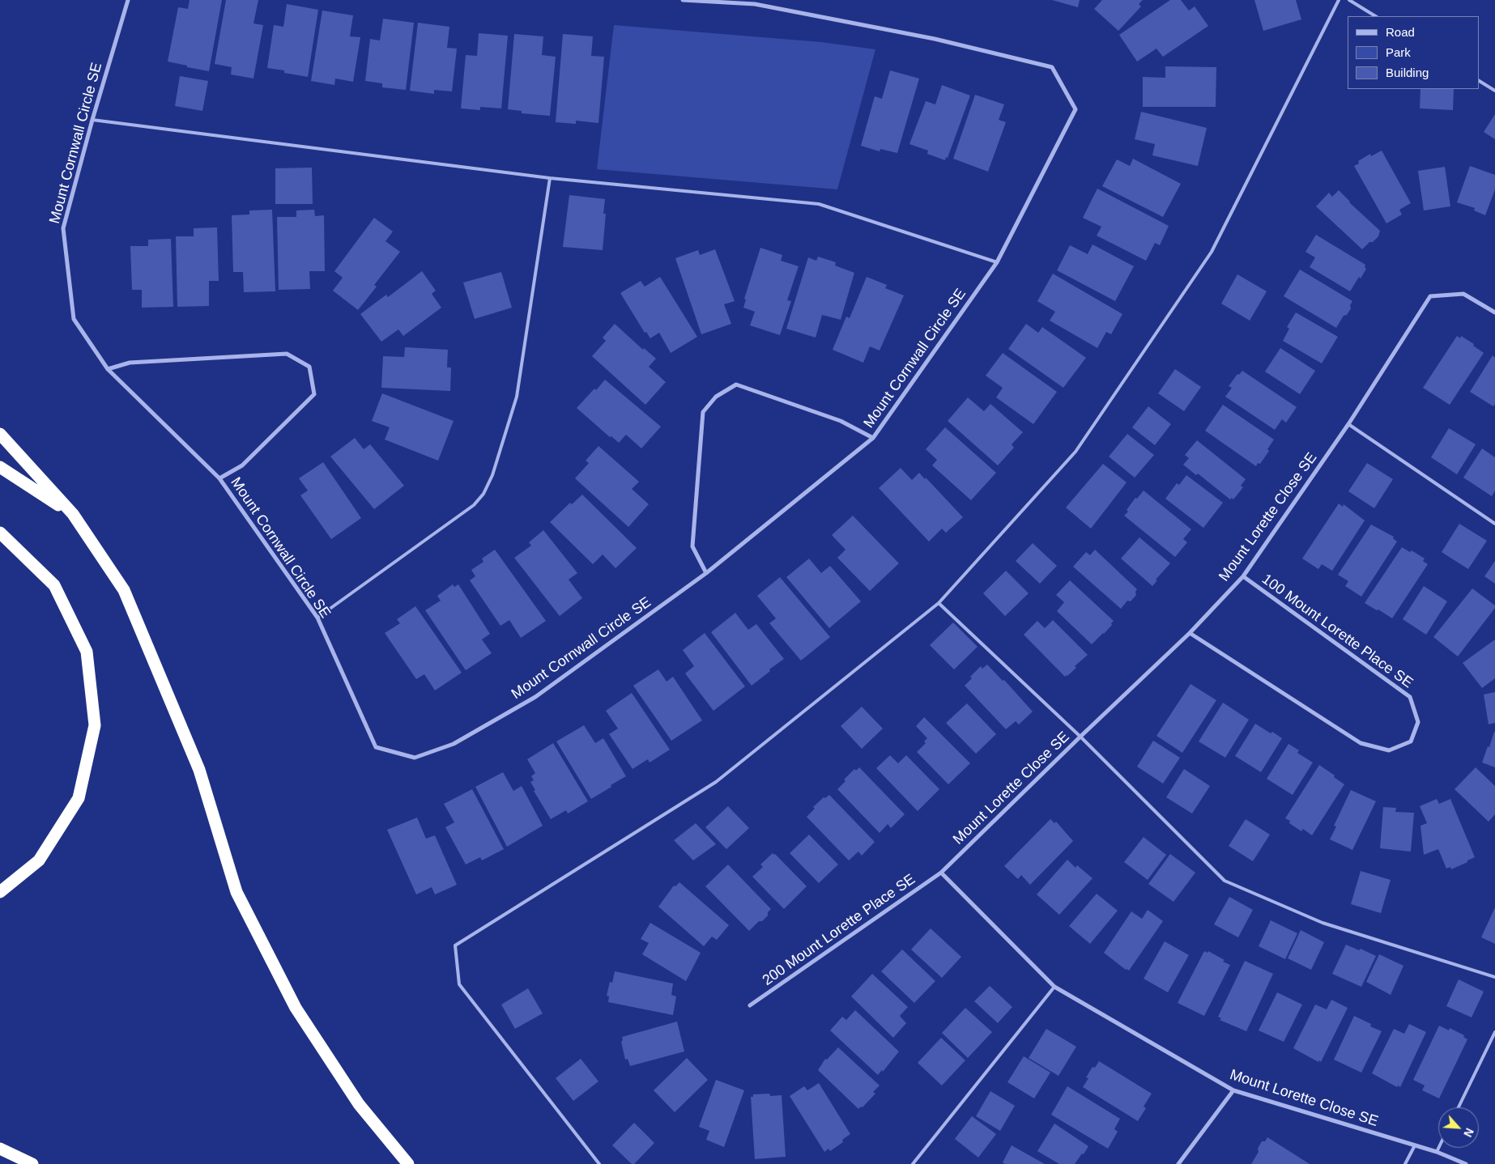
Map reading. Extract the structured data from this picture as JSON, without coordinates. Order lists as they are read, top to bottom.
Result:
{
  "streets": {
    "street": [
      "Mount Cornwall Circle SE",
      "Mount Lorette Close SE",
      "100 Mount Lorette Place SE",
      "200 Mount Lorette Place SE"
    ]
  },
  "crossings": [
    ["Mount Lorette Close SE", "100 Mount Lorette Place SE"],
    ["Mount Lorette Close SE", "200 Mount Lorette Place SE"]
  ],
  "legend": ["Road", "Park", "Building"],
  "north": "bottom right"
}
